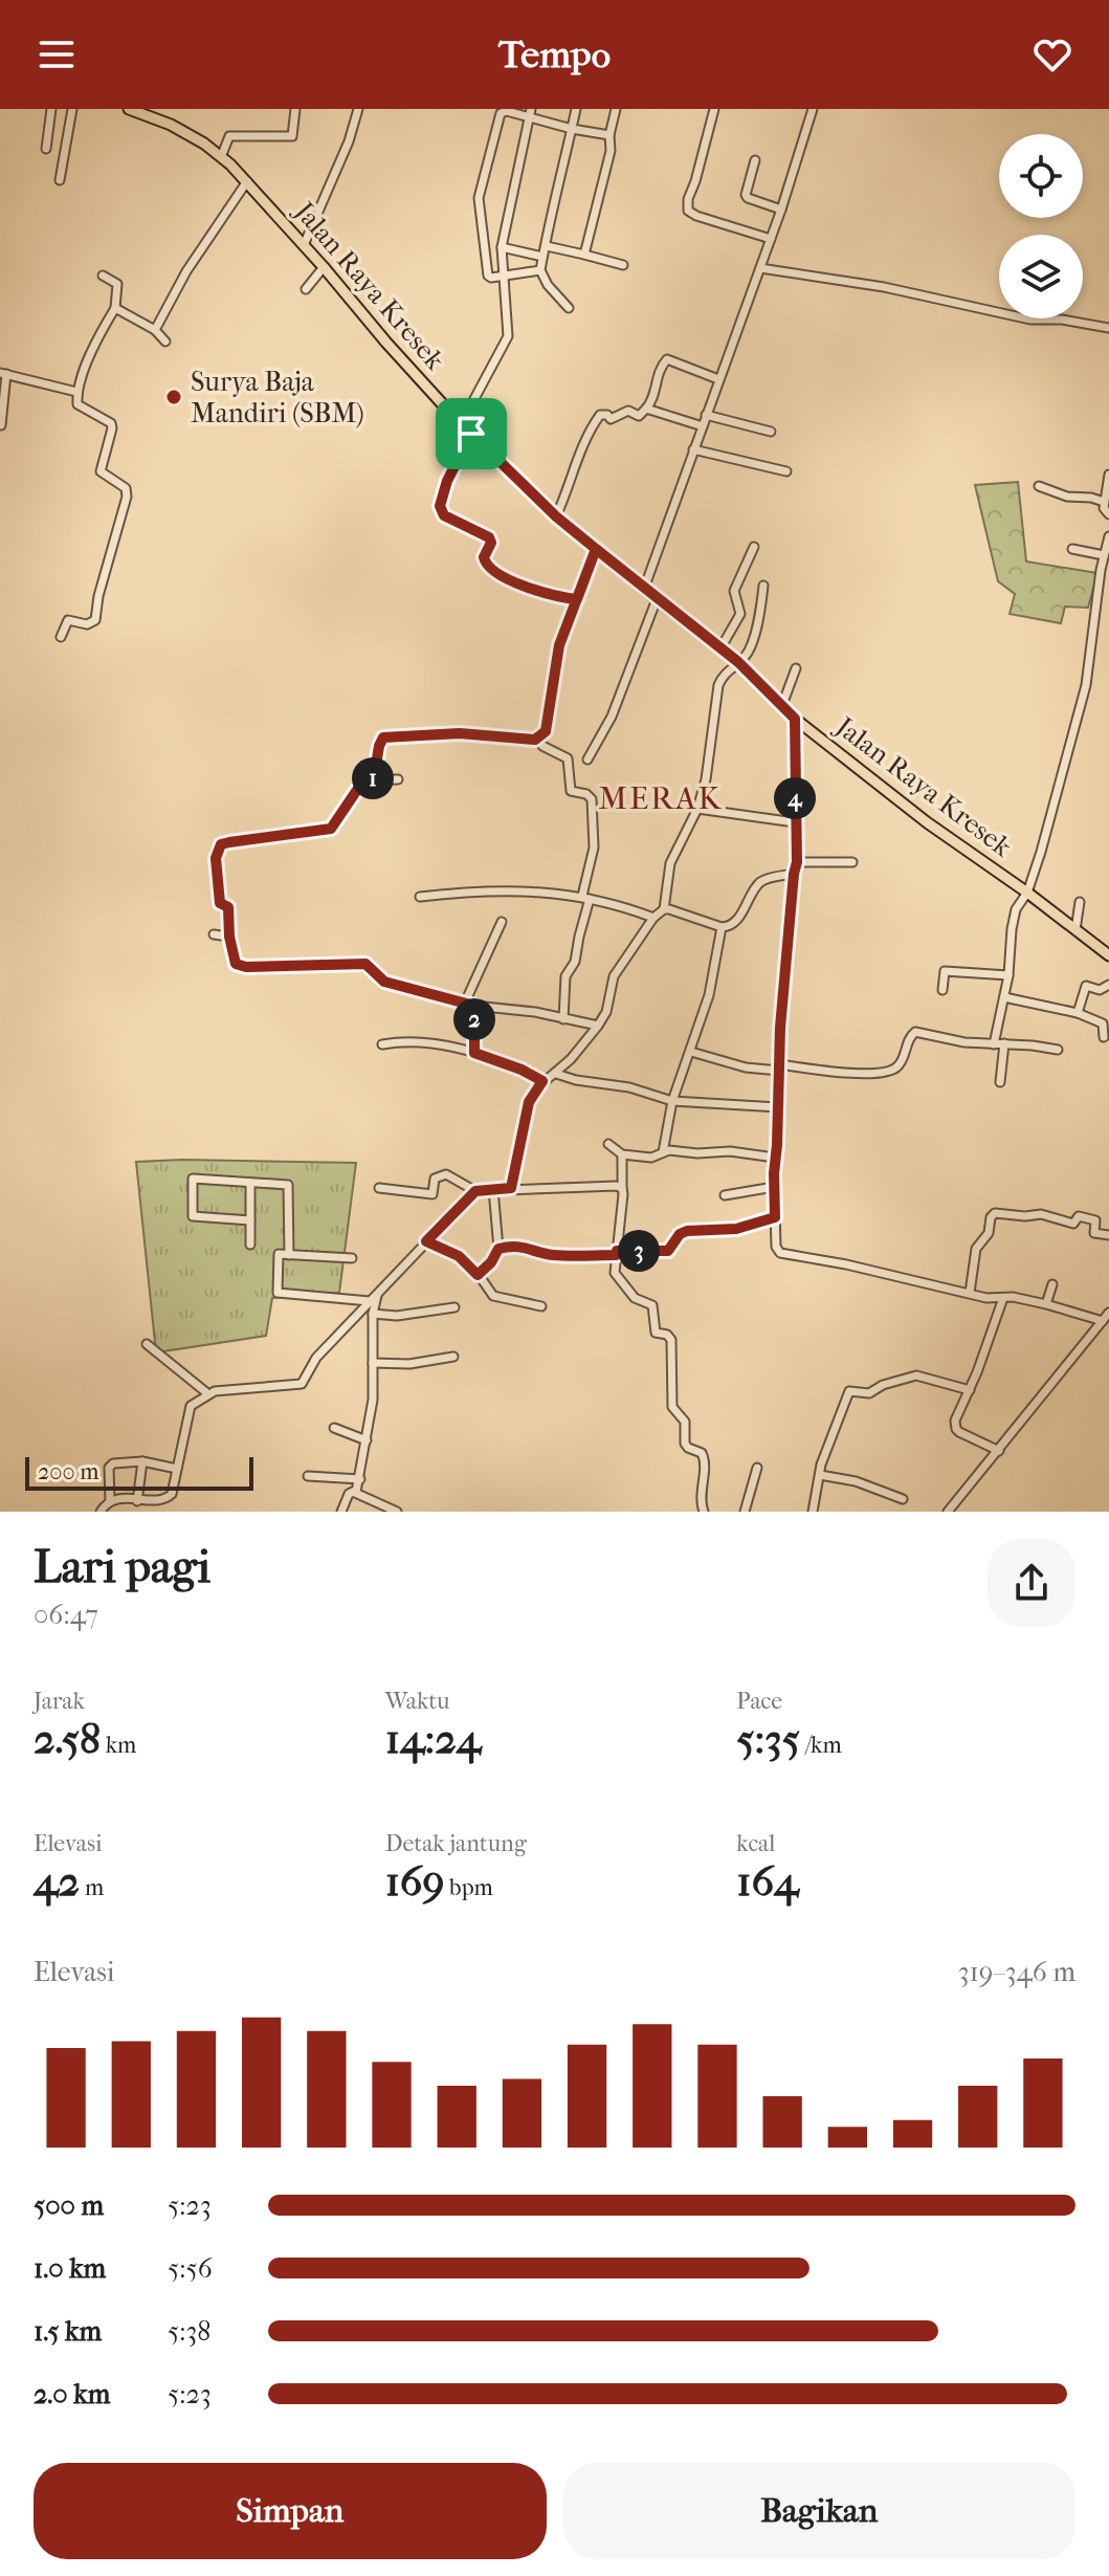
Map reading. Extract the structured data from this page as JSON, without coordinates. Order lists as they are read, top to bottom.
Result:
{
  "streets": {
    "main road": ["Jalan Raya Kresek"]
  },
  "districts": ["MERAK"],
  "places": ["Surya Baja Mandiri (SBM)"],
  "scale_bar": "200 m",
  "page": {
    "header": "Tempo",
    "pins": [
      "1",
      "4",
      "2",
      "3"
    ],
    "scale": "200 m",
    "heading": ["Lari pagi", "06:47"],
    "stats": [
      ["Jarak", "2.58 km"],
      ["Waktu", "14:24"],
      ["Pace", "5:35 /km"],
      ["Elevasi", "42 m"],
      ["Detak jantung", "169 bpm"],
      ["kcal", "164"]
    ],
    "chart": ["Elevasi", "319–346 m"],
    "list": [
      {
        "name": "500 m",
        "note": "5:23"
      },
      {
        "name": "1.0 km",
        "note": "5:56"
      },
      {
        "name": "1.5 km",
        "note": "5:38"
      },
      {
        "name": "2.0 km",
        "note": "5:23"
      }
    ],
    "buttons": ["Simpan", "Bagikan"]
  }
}
